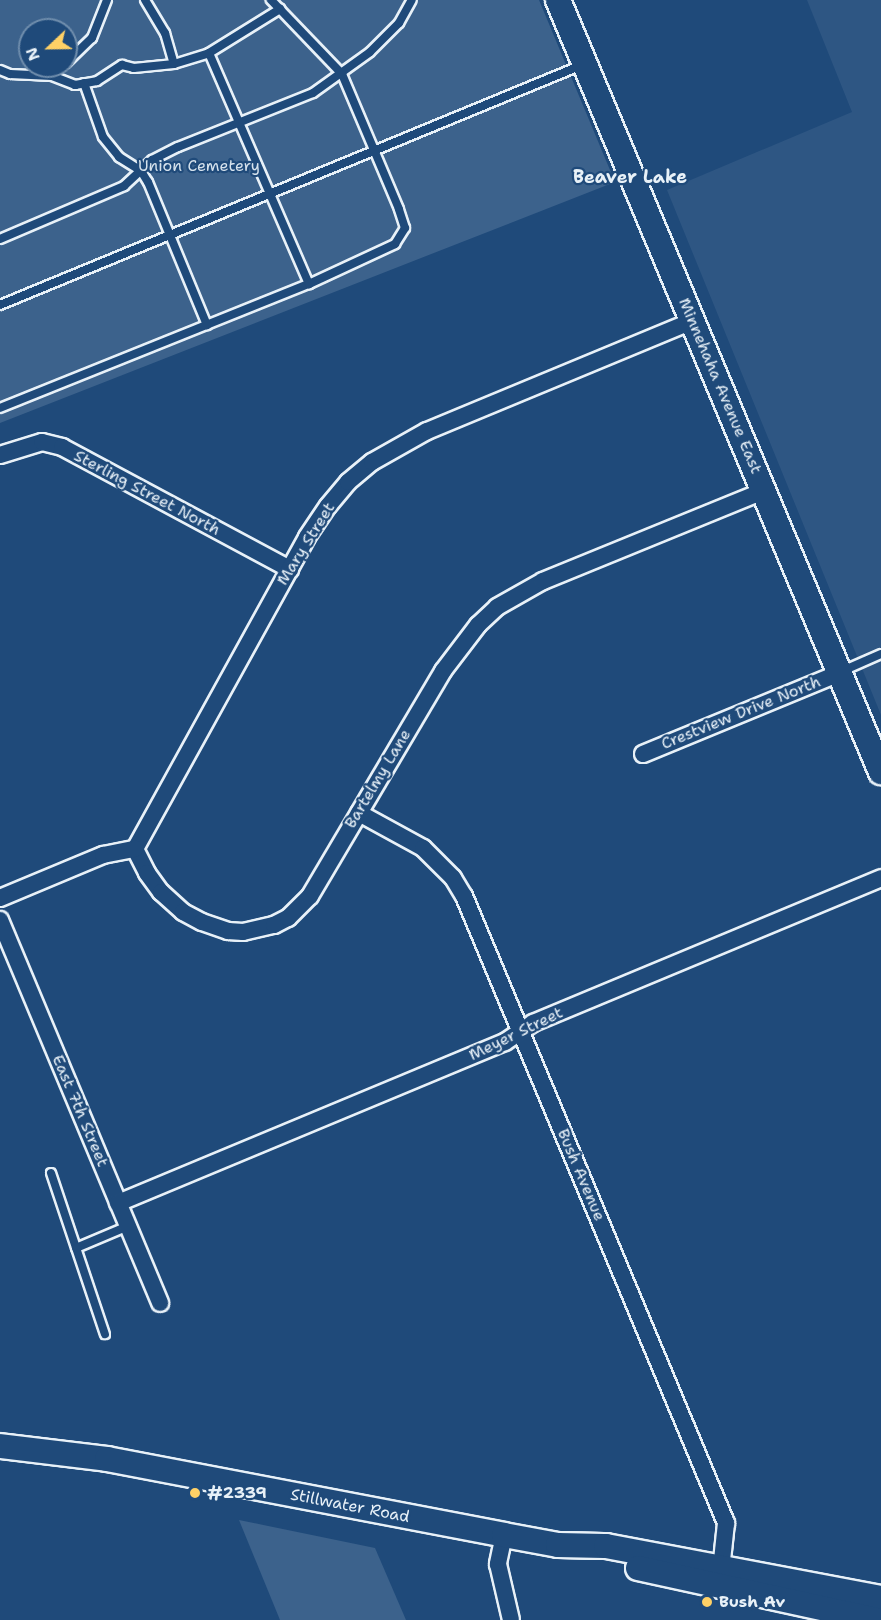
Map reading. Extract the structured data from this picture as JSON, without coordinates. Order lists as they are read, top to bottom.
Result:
{
  "streets": {
    "main road": ["Minnehaha Avenue East", "Stillwater Road"],
    "street": [
      "Sterling Street North",
      "Mary Street",
      "Crestview Drive North",
      "Bartelmy Lane",
      "Meyer Street",
      "East 7th Street",
      "Bush Avenue"
    ]
  },
  "crossings": [
    ["Minnehaha Avenue East", "Mary Street"],
    ["Minnehaha Avenue East", "Crestview Drive North"],
    ["Minnehaha Avenue East", "Bartelmy Lane"],
    ["Sterling Street North", "Mary Street"],
    ["Mary Street", "Bartelmy Lane"],
    ["Bartelmy Lane", "Bush Avenue"],
    ["Meyer Street", "East 7th Street"],
    ["Meyer Street", "Bush Avenue"],
    ["Bush Avenue", "Stillwater Road"]
  ],
  "districts": ["Beaver Lake"],
  "parks": ["Union Cemetery"],
  "places": ["#2339", "Bush Av"],
  "north": "left"
}
